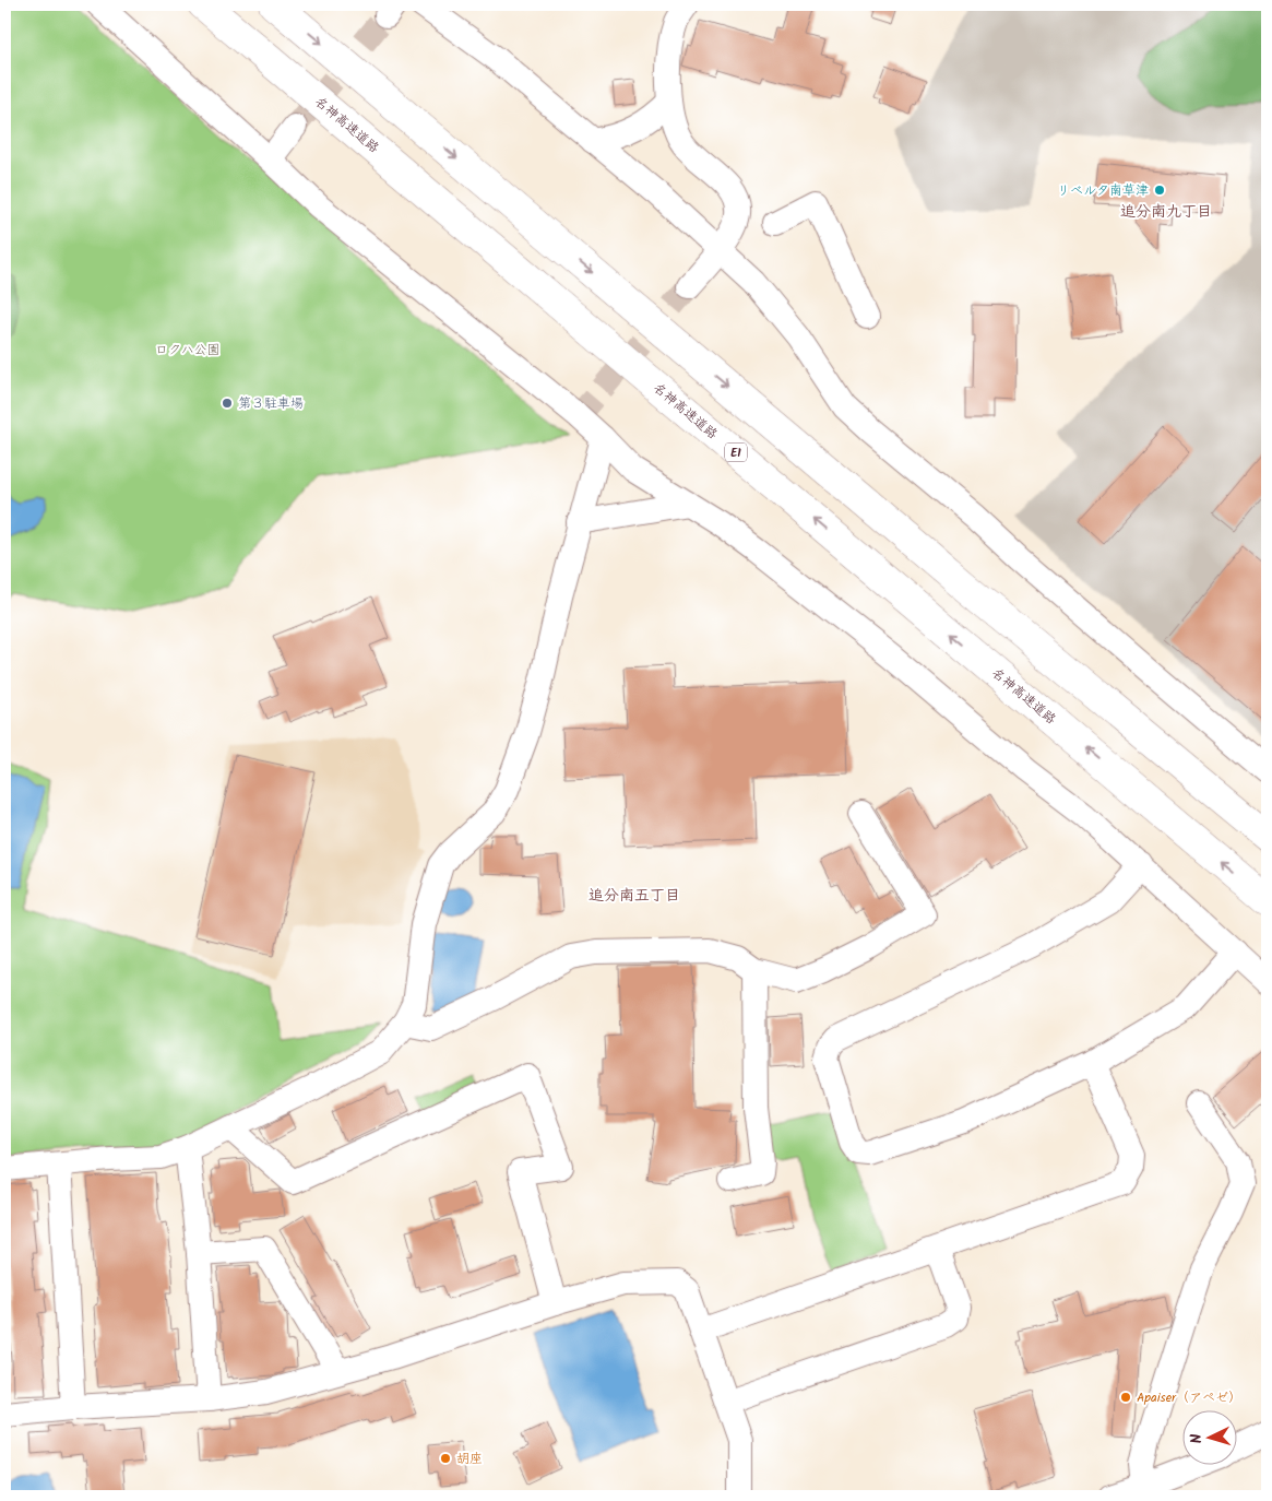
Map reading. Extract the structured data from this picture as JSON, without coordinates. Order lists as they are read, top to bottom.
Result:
{
  "streets": {
    "highway": ["名神高速道路", "E1"]
  },
  "districts": ["追分南九丁目", "追分南五丁目"],
  "parks": ["ロクハ公園"],
  "places": [
    "リベルタ南草津",
    "第３駐車場",
    "Apaiser（アペゼ）",
    "胡座"
  ],
  "north": "left"
}
